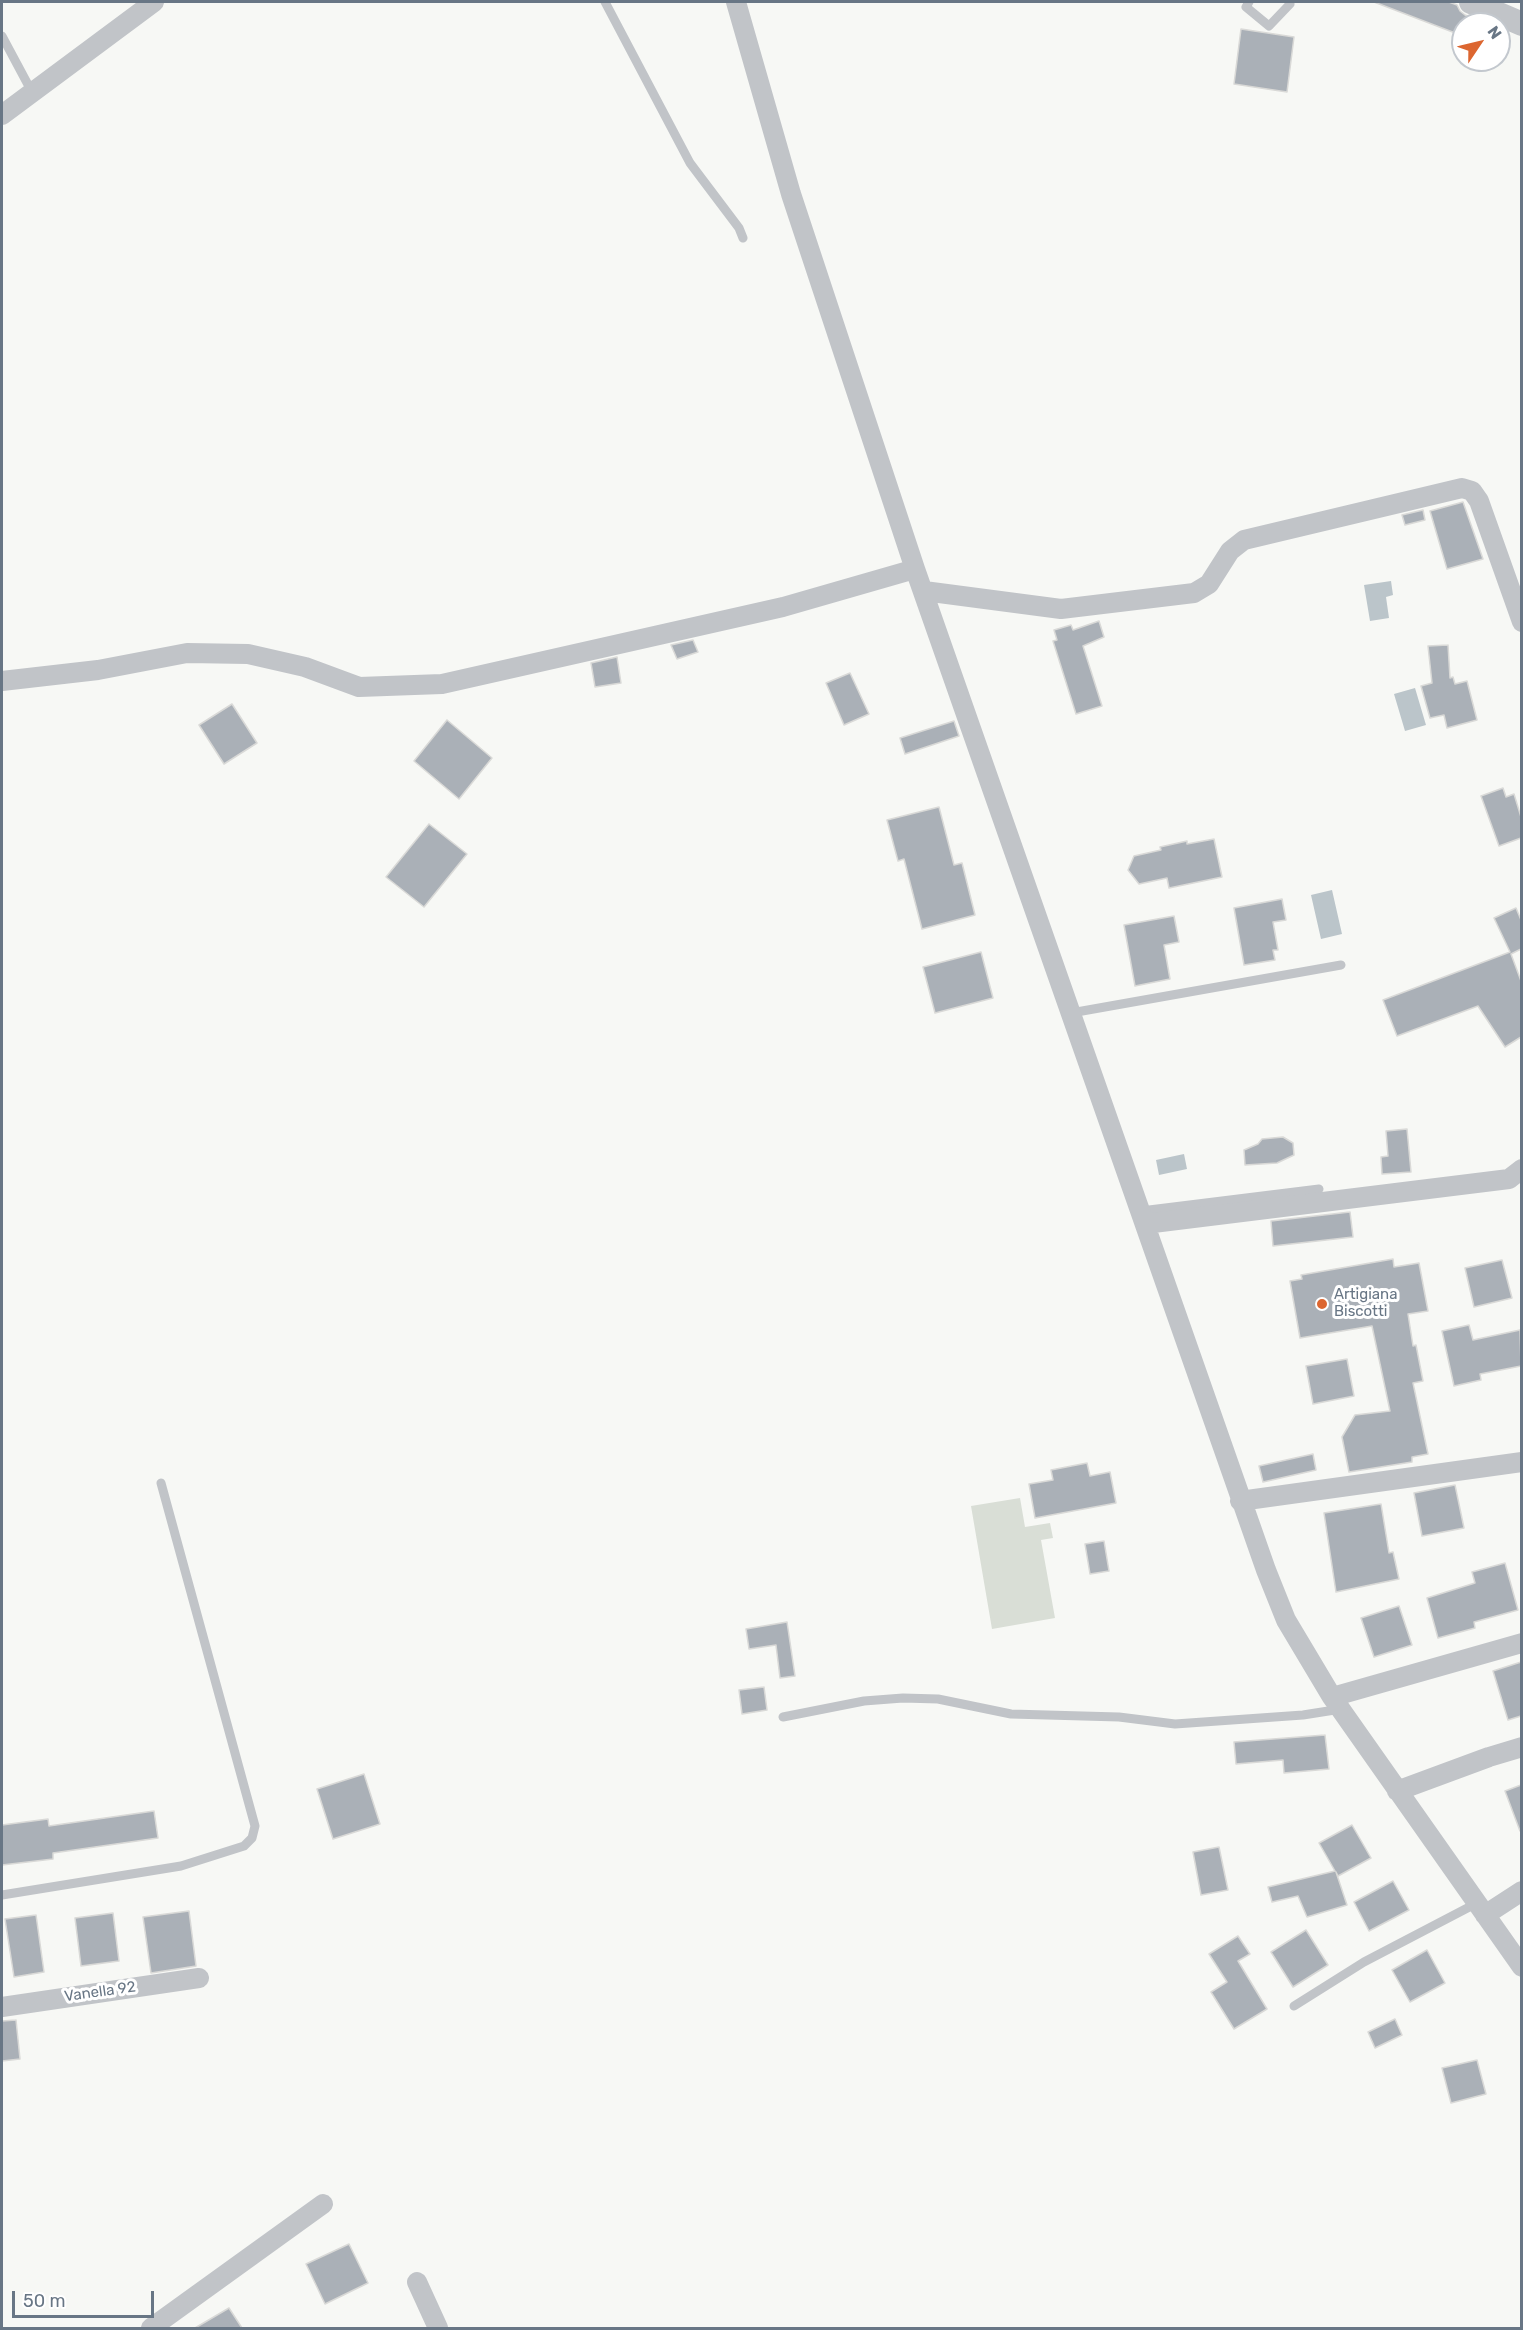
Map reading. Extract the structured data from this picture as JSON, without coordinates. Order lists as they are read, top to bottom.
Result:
{
  "streets": {
    "street": ["Vanella 92"]
  },
  "places": ["Artigiana Biscotti"],
  "scale_bar": "50 m",
  "north": "top right"
}
